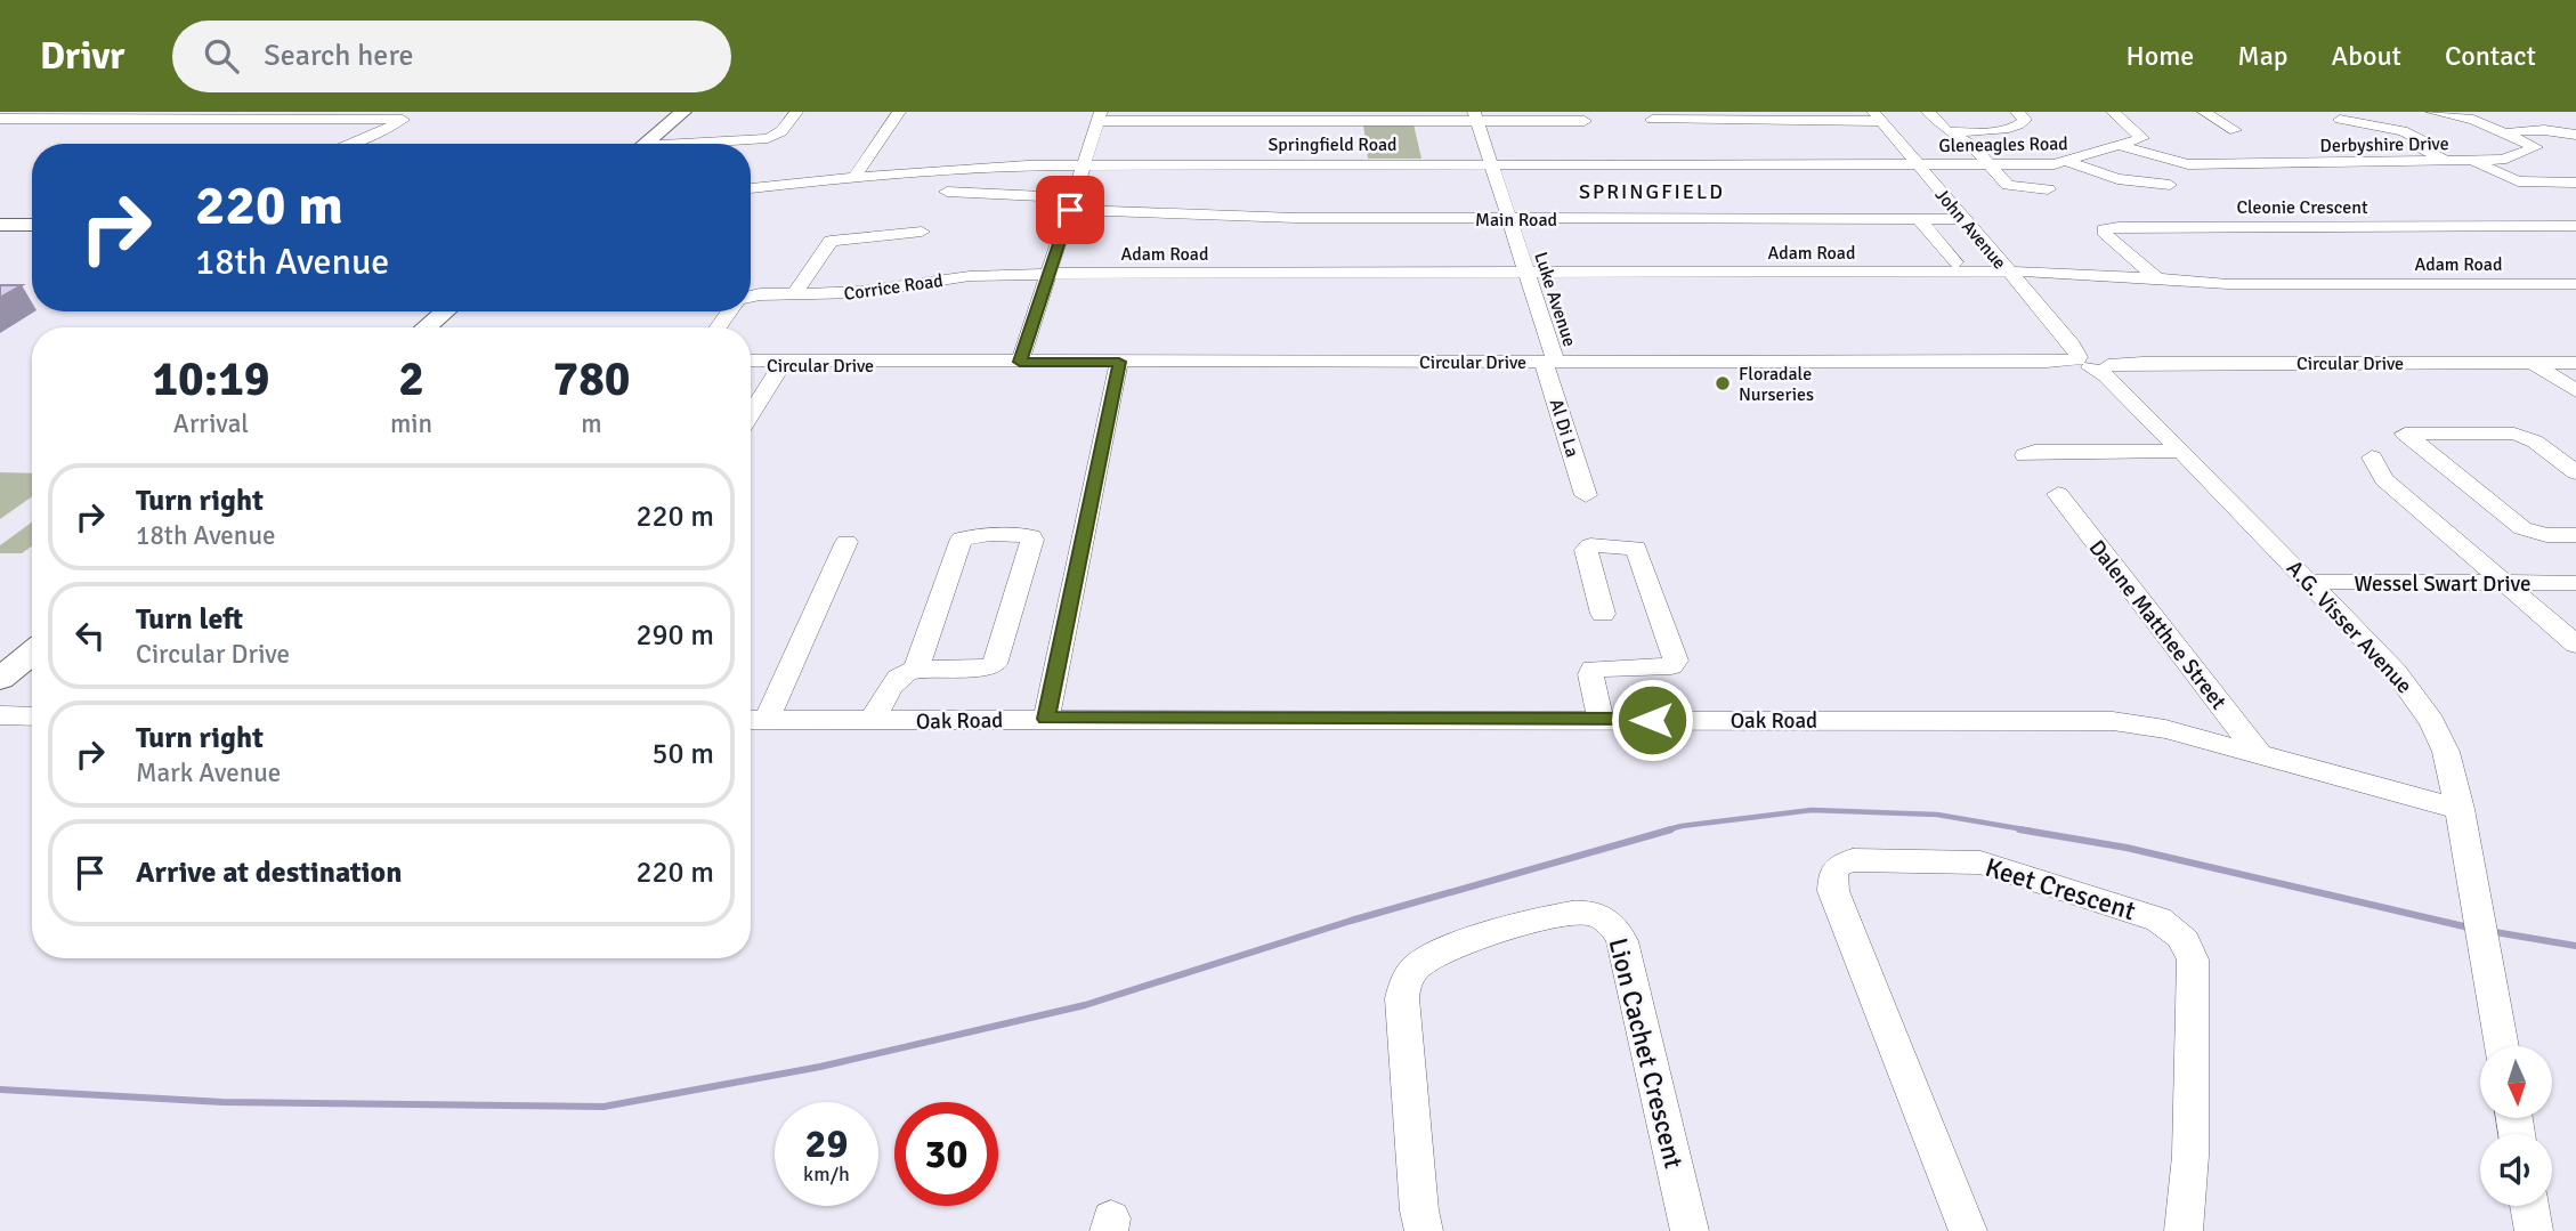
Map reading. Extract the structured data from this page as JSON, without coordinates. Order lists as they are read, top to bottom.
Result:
{
  "streets": {
    "street": [
      "Springfield Road",
      "Gleneagles Road",
      "Derbyshire Drive",
      "Cleonie Crescent",
      "Main Road",
      "John Avenue",
      "Adam Road",
      "Corrice Road",
      "Luke Avenue",
      "Circular Drive",
      "Al Di La",
      "Wessel Swart Drive",
      "Dalene Matthee Street",
      "A.G. Visser Avenue",
      "Oak Road",
      "Keet Crescent",
      "Lion Cachet Crescent"
    ]
  },
  "crossings": [
    ["Springfield Road", "Gleneagles Road"],
    ["Springfield Road", "John Avenue"],
    ["Springfield Road", "Luke Avenue"],
    ["Gleneagles Road", "Derbyshire Drive"],
    ["Gleneagles Road", "John Avenue"],
    ["Cleonie Crescent", "Adam Road"],
    ["Main Road", "John Avenue"],
    ["Main Road", "Luke Avenue"],
    ["John Avenue", "Adam Road"],
    ["John Avenue", "Circular Drive"],
    ["John Avenue", "A.G. Visser Avenue"],
    ["Adam Road", "Corrice Road"],
    ["Adam Road", "Luke Avenue"],
    ["Luke Avenue", "Circular Drive"],
    ["Luke Avenue", "Al Di La"],
    ["Circular Drive", "Al Di La"],
    ["Circular Drive", "A.G. Visser Avenue"],
    ["Wessel Swart Drive", "A.G. Visser Avenue"],
    ["Dalene Matthee Street", "Oak Road"],
    ["A.G. Visser Avenue", "Oak Road"]
  ],
  "districts": ["SPRINGFIELD"],
  "places": ["Floradale Nurseries"],
  "north": "bottom",
  "page": {
    "header": "Drivr",
    "search": "Search here",
    "nav": [
      "Home",
      "Map",
      "About",
      "Contact"
    ],
    "turn": ["220 m", "18th Avenue"],
    "eta": [
      "10:19",
      "Arrival",
      "2",
      "min",
      "780",
      "m"
    ],
    "list": [
      {
        "name": "Turn right",
        "note": "18th Avenue",
        "value": "220 m"
      },
      {
        "name": "Turn left",
        "note": "Circular Drive",
        "value": "290 m"
      },
      {
        "name": "Turn right",
        "note": "Mark Avenue",
        "value": "50 m"
      },
      {
        "name": "Arrive at destination",
        "value": "220 m"
      }
    ],
    "speed": "29 km/h",
    "limit": "30"
  }
}
